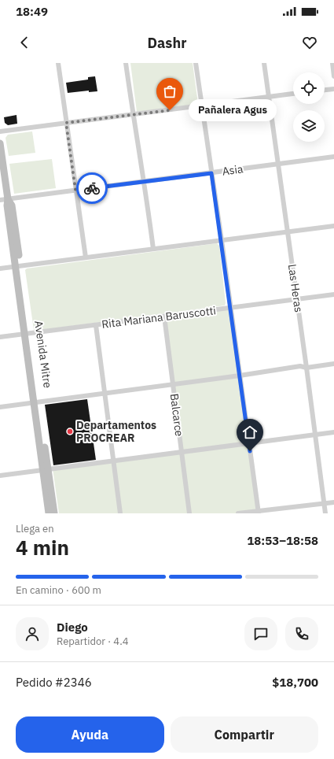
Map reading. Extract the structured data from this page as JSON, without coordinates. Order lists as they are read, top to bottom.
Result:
{
  "streets": {
    "main road": ["Avenida Mitre"],
    "street": [
      "Asia",
      "Las Heras",
      "Rita Mariana Baruscotti",
      "Balcarce"
    ]
  },
  "crossings": [
    ["Asia", "Las Heras"],
    ["Asia", "Avenida Mitre"],
    ["Las Heras", "Rita Mariana Baruscotti"],
    ["Rita Mariana Baruscotti", "Avenida Mitre"],
    ["Rita Mariana Baruscotti", "Balcarce"]
  ],
  "places": ["Pañalera Agus", "Departamentos PROCREAR"],
  "page": {
    "status": "18:49",
    "header": "Dashr",
    "bubble": "Pañalera Agus",
    "heading": ["4 min", "Llega en", "18:53–18:58"],
    "panel": [
      "Diego",
      "Repartidor · 4.4",
      "Pedido #2346",
      "$18,700"
    ],
    "bar": "En camino · 600 m",
    "buttons": ["Ayuda", "Compartir"]
  }
}
